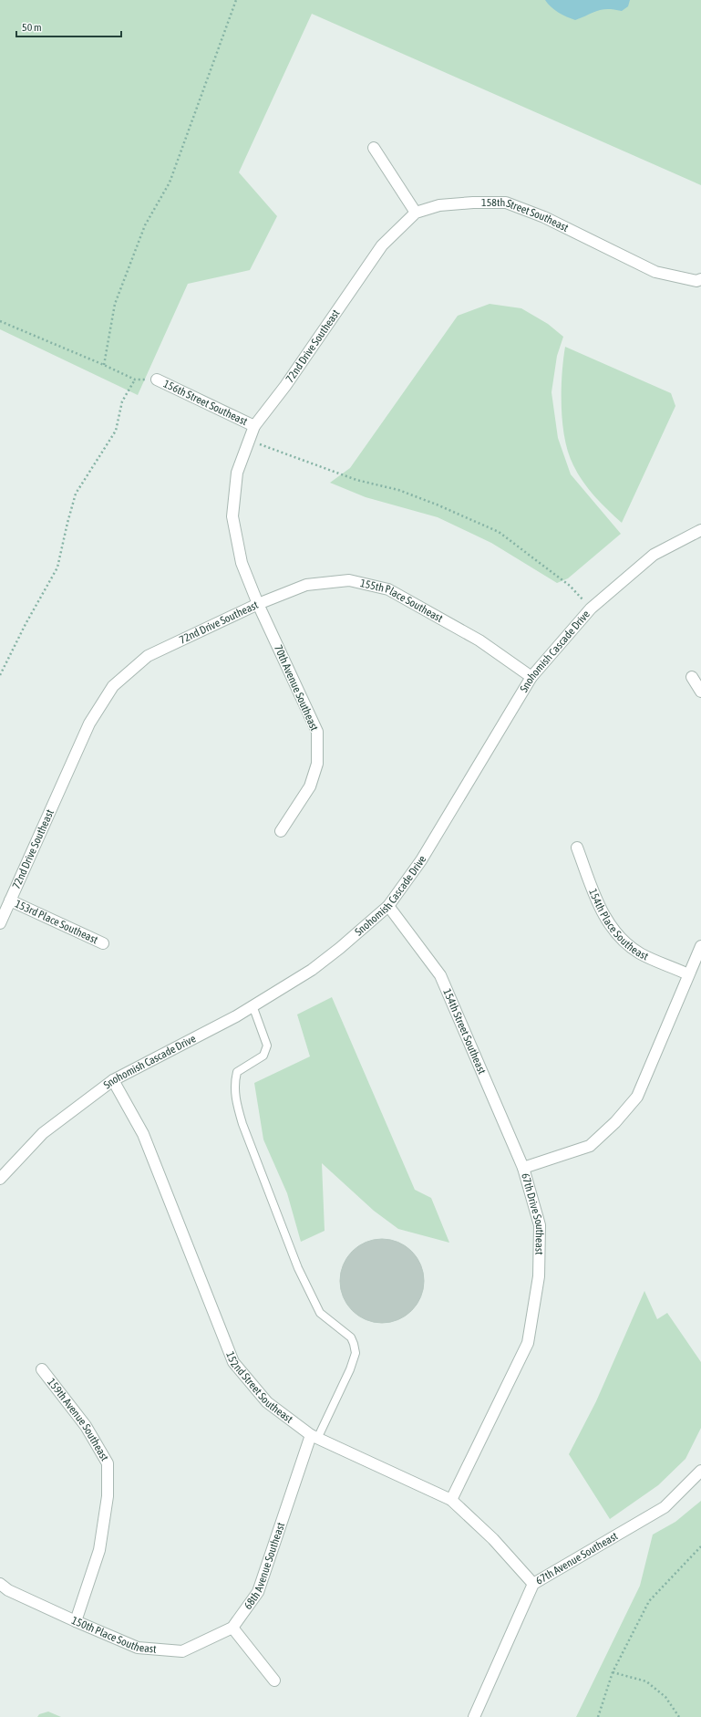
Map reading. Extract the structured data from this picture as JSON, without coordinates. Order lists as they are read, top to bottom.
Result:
{
  "streets": {
    "street": [
      "158th Street Southeast",
      "72nd Drive Southeast",
      "156th Street Southeast",
      "155th Place Southeast",
      "Snohomish Cascade Drive",
      "70th Avenue Southeast",
      "154th Place Southeast",
      "153rd Place Southeast",
      "154th Street Southeast",
      "67th Drive Southeast",
      "152nd Street Southeast",
      "159th Avenue Southeast",
      "67th Avenue Southeast",
      "68th Avenue Southeast",
      "150th Place Southeast"
    ]
  },
  "crossings": [
    ["158th Street Southeast", "72nd Drive Southeast"],
    ["72nd Drive Southeast", "156th Street Southeast"],
    ["72nd Drive Southeast", "155th Place Southeast"],
    ["72nd Drive Southeast", "70th Avenue Southeast"],
    ["72nd Drive Southeast", "153rd Place Southeast"],
    ["155th Place Southeast", "Snohomish Cascade Drive"],
    ["155th Place Southeast", "70th Avenue Southeast"],
    ["Snohomish Cascade Drive", "154th Street Southeast"],
    ["Snohomish Cascade Drive", "152nd Street Southeast"],
    ["154th Place Southeast", "67th Drive Southeast"],
    ["154th Street Southeast", "67th Drive Southeast"],
    ["67th Drive Southeast", "152nd Street Southeast"],
    ["152nd Street Southeast", "67th Avenue Southeast"],
    ["152nd Street Southeast", "68th Avenue Southeast"],
    ["159th Avenue Southeast", "150th Place Southeast"],
    ["68th Avenue Southeast", "150th Place Southeast"]
  ],
  "scale_bar": "50 m"
}
